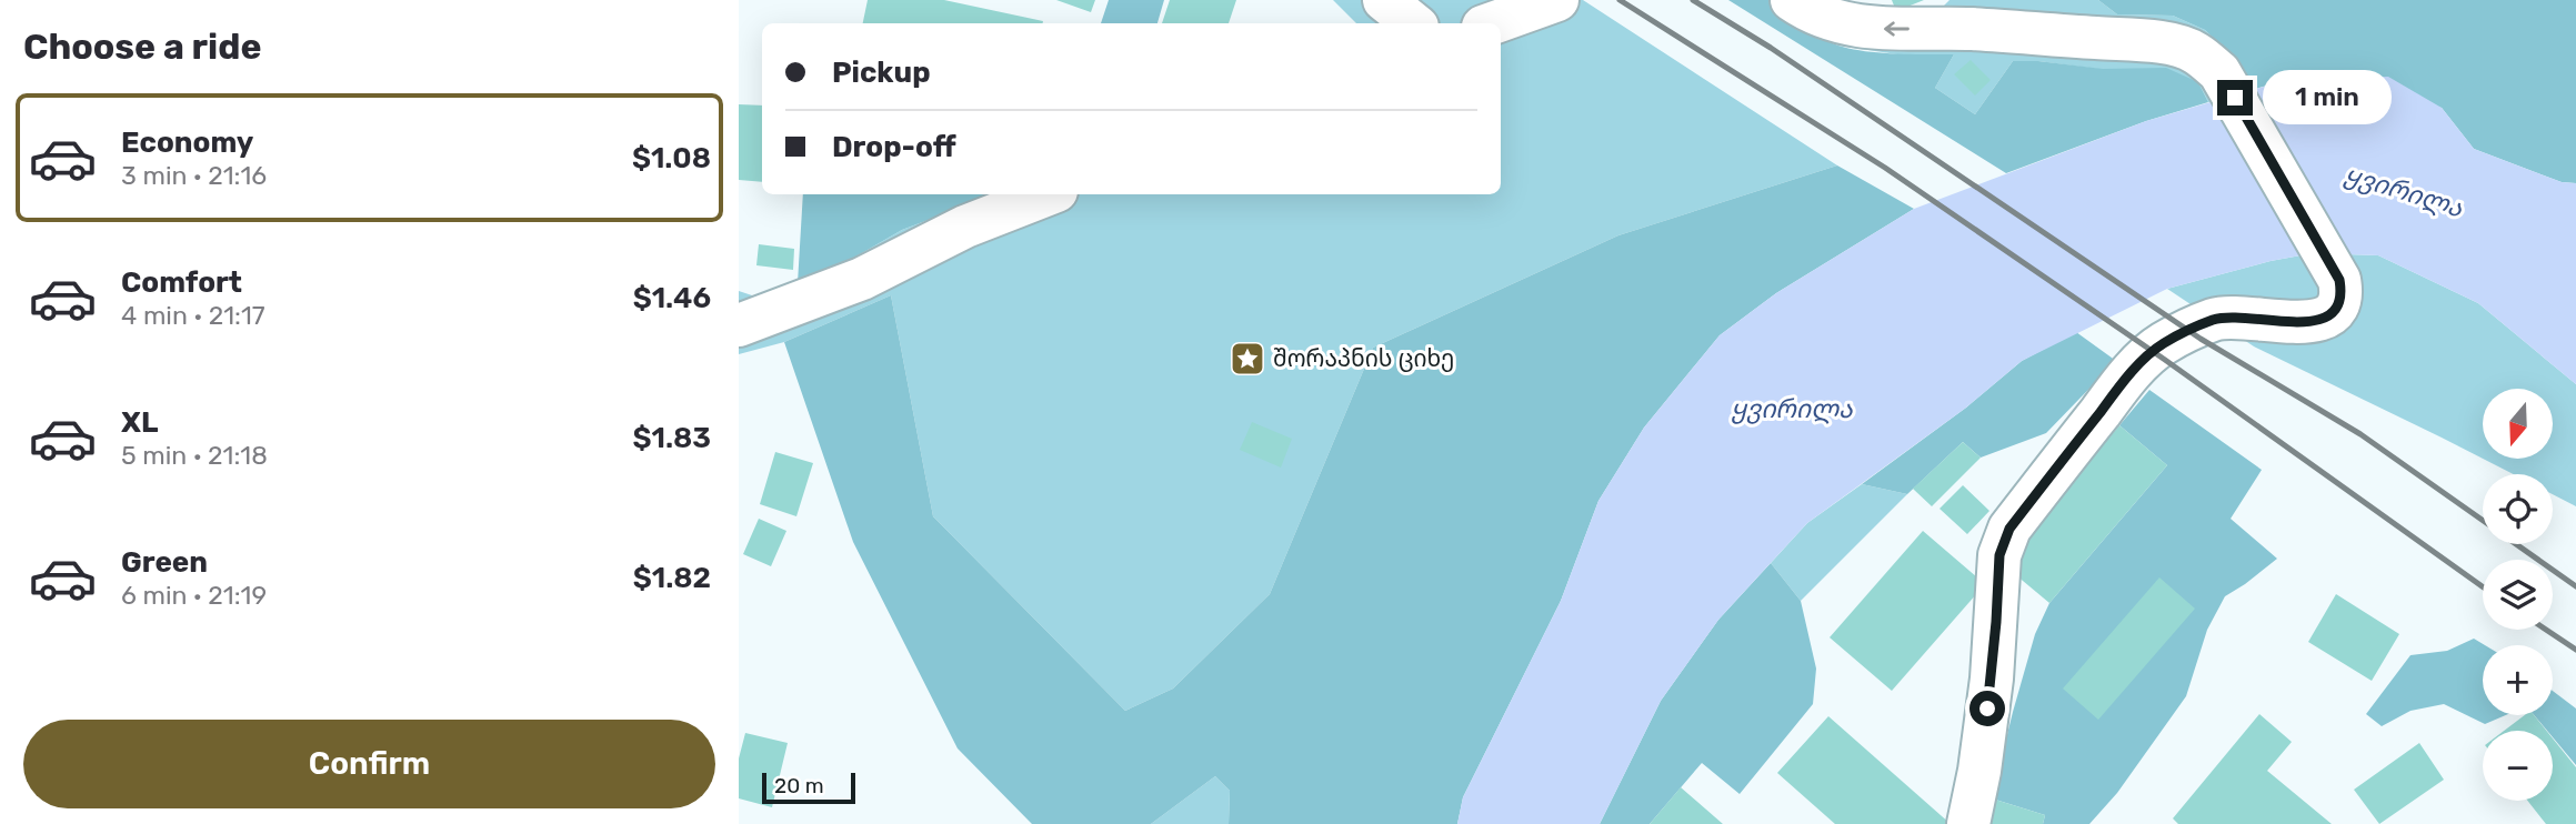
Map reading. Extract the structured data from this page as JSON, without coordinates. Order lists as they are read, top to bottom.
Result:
{
  "water": ["ყვირილა"],
  "places": {
    "place": ["შორაპნის ციხე"]
  },
  "scale_bar": "20 m",
  "north": "bottom",
  "page": {
    "heading": "Choose a ride",
    "banner": ["Pickup", "Drop-off"],
    "bubble": "1 min",
    "list": [
      {
        "name": "Economy",
        "note": "3 min · 21:16",
        "value": "$1.08"
      },
      {
        "name": "Comfort",
        "note": "4 min · 21:17",
        "value": "$1.46"
      },
      {
        "name": "XL",
        "note": "5 min · 21:18",
        "value": "$1.83"
      },
      {
        "name": "Green",
        "note": "6 min · 21:19",
        "value": "$1.82"
      }
    ],
    "map_buttons": ["+", "−"],
    "buttons": "Confirm",
    "scale": "20 m"
  }
}
